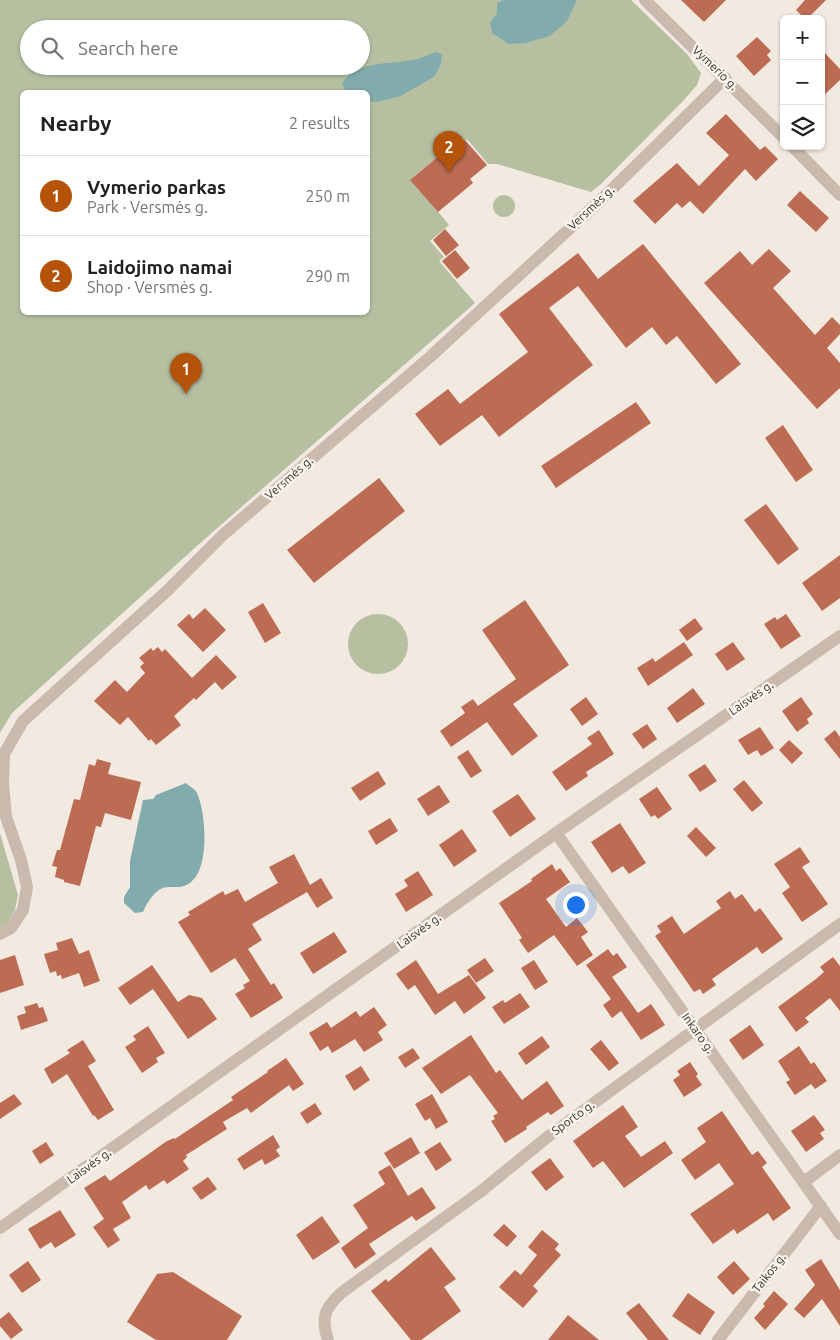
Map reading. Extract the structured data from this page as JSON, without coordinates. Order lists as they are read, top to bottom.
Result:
{
  "streets": {
    "street": [
      "Vymerio g.",
      "Versmės g.",
      "Laisvės g.",
      "Inkaro g.",
      "Sporto g.",
      "Taikos g."
    ]
  },
  "crossings": [
    ["Vymerio g.", "Versmės g."],
    ["Laisvės g.", "Inkaro g."],
    ["Inkaro g.", "Sporto g."],
    ["Inkaro g.", "Taikos g."]
  ],
  "page": {
    "map_buttons": ["+", "−"],
    "search": "Search here",
    "heading": ["Nearby", "2 results"],
    "pins": ["2", "1"],
    "list": [
      {
        "mark": "1",
        "name": "Vymerio parkas",
        "note": "Park · Versmės g.",
        "value": "250 m"
      },
      {
        "mark": "2",
        "name": "Laidojimo namai",
        "note": "Shop · Versmės g.",
        "value": "290 m"
      }
    ]
  }
}
